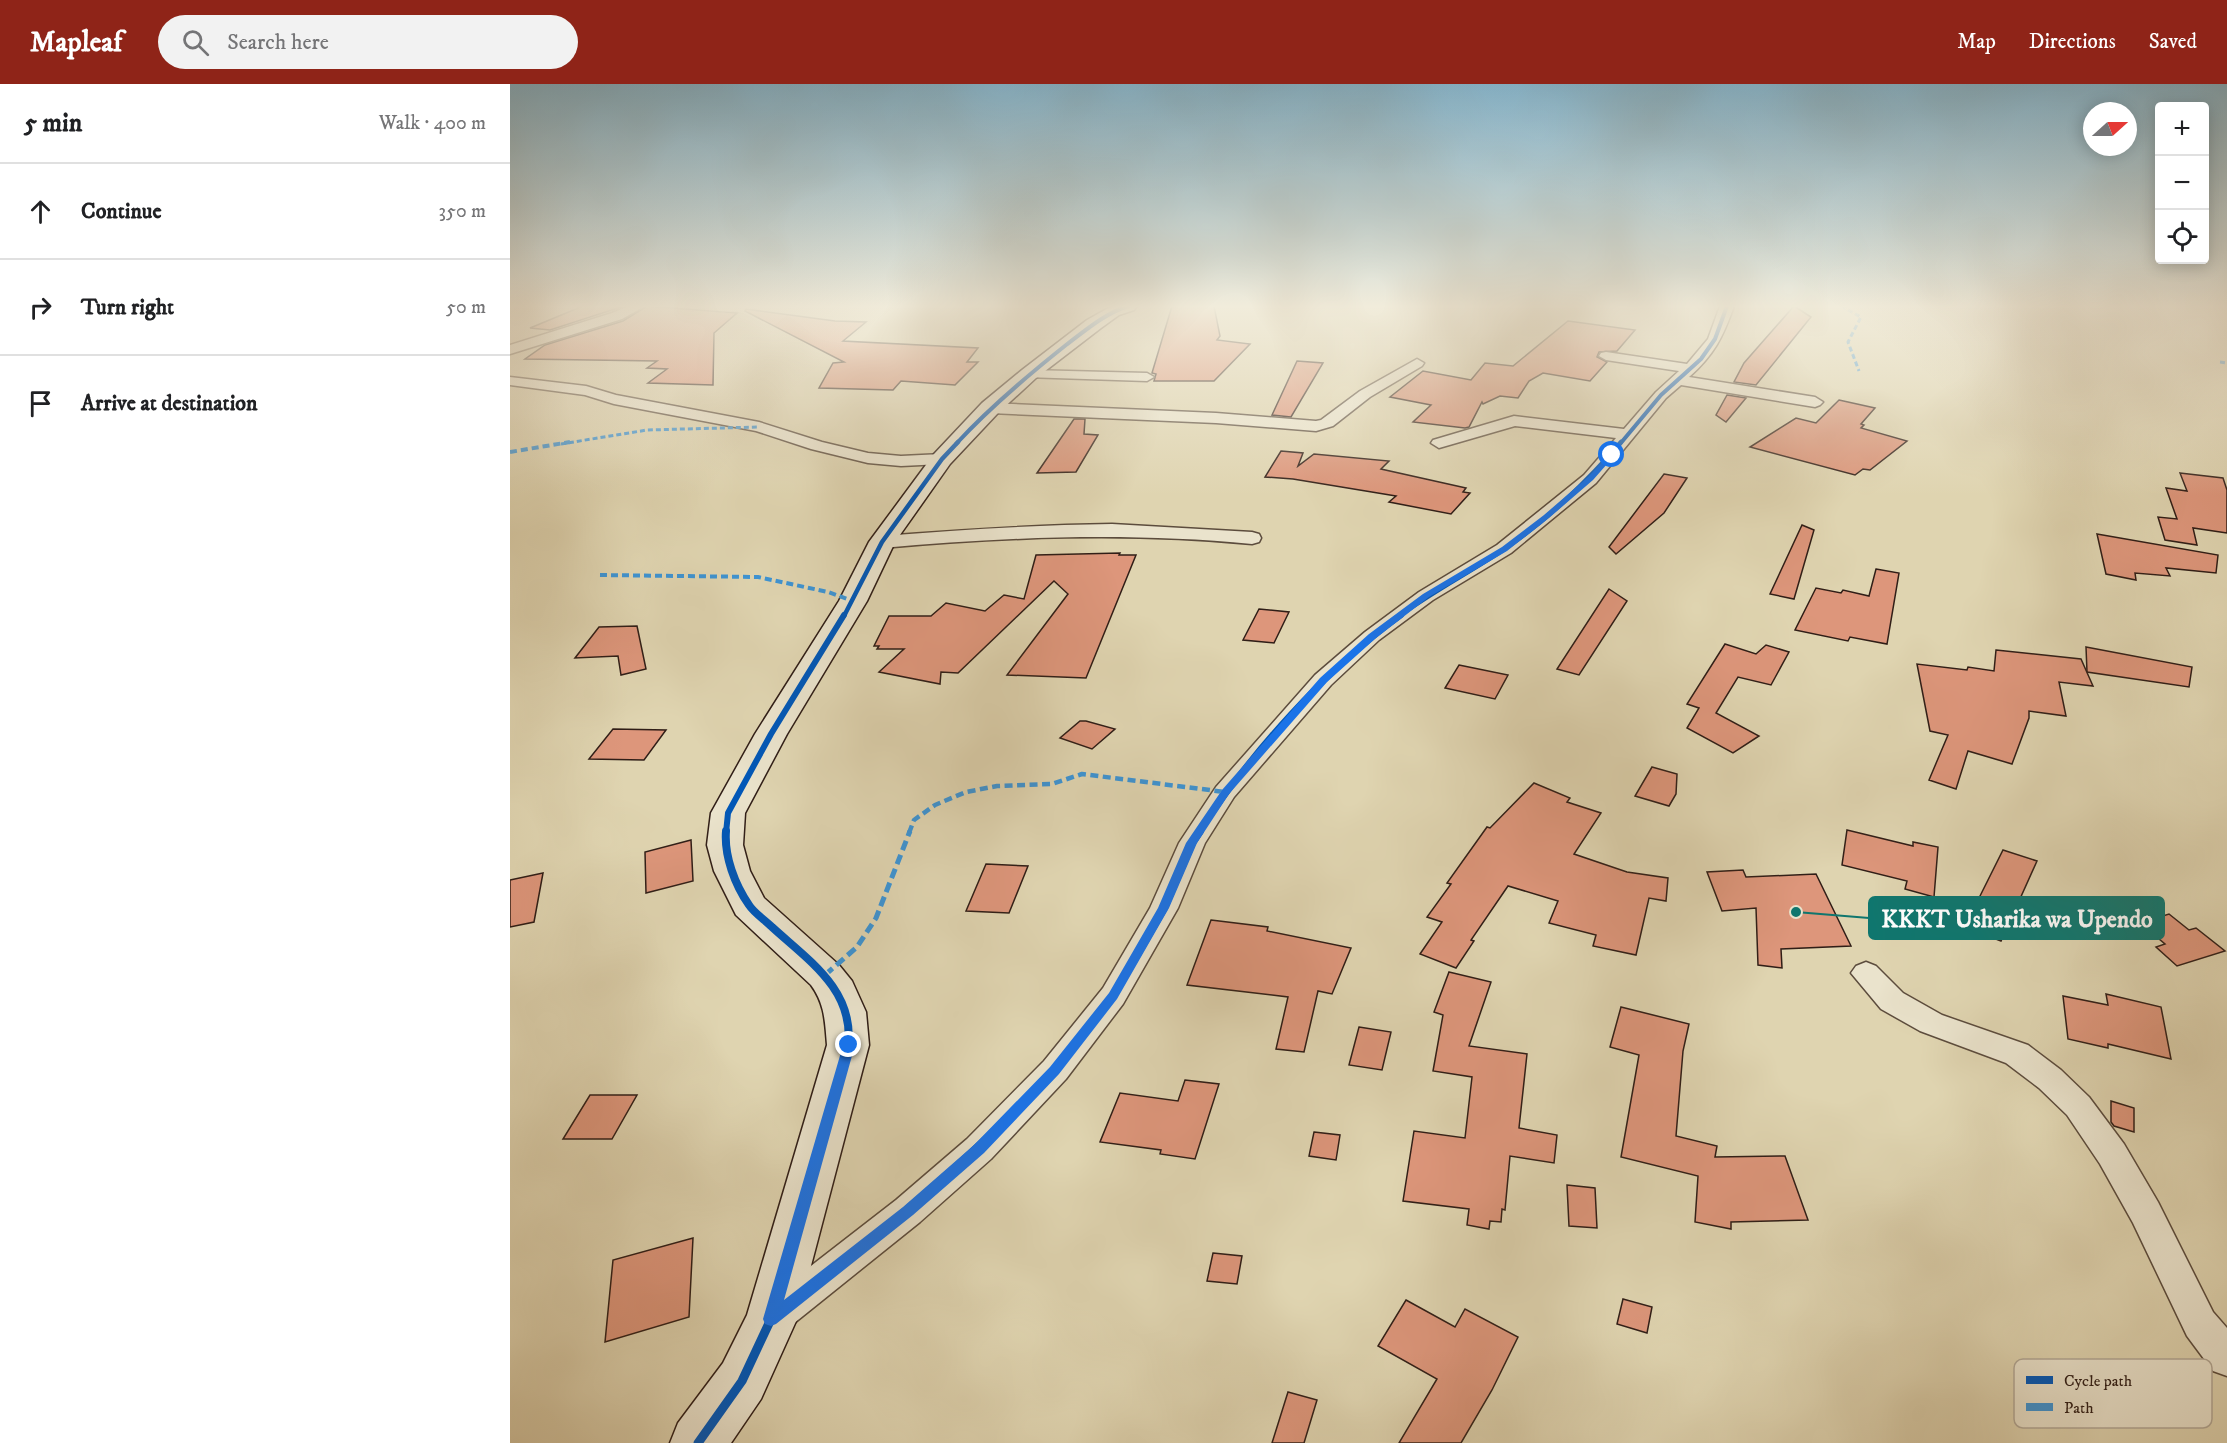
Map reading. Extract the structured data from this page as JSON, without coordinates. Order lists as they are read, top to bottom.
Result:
{
  "places": ["KKKT Usharika wa Upendo"],
  "legend": ["Cycle path", "Path"],
  "north": "right",
  "page": {
    "header": "Mapleaf",
    "search": "Search here",
    "nav": ["Map", "Directions", "Saved"],
    "heading": ["5 min", "Walk · 400 m"],
    "map_buttons": ["+", "−"],
    "list": [
      ["Continue", "350 m"],
      ["Turn right", "50 m"],
      "Arrive at destination"
    ]
  }
}
